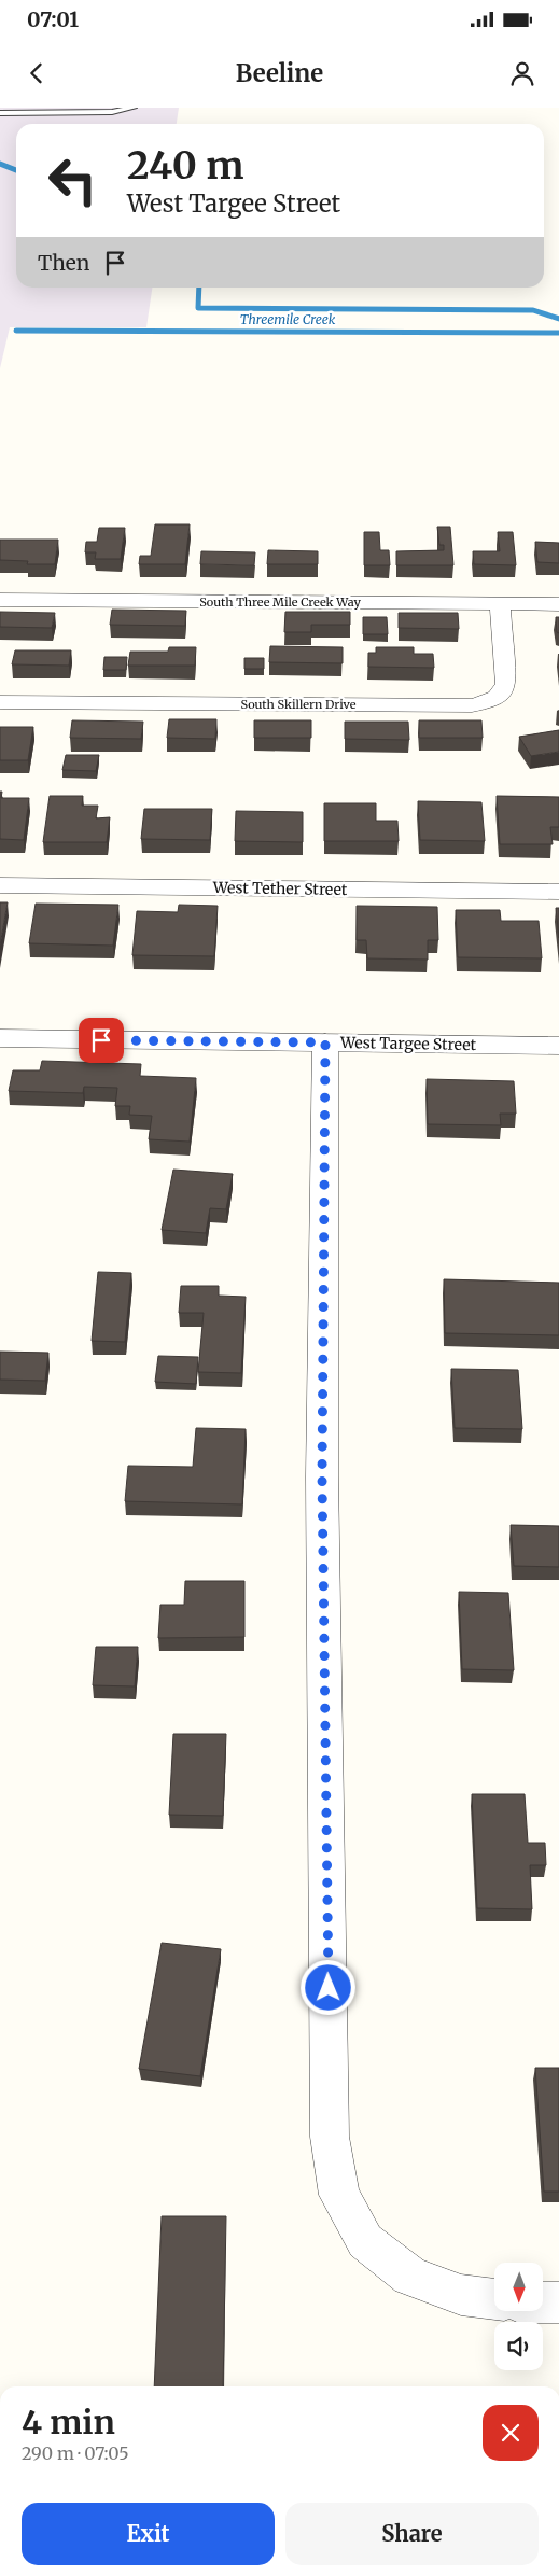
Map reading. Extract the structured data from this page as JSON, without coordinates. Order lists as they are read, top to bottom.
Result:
{
  "streets": {
    "street": [
      "South Three Mile Creek Way",
      "South Skillern Drive",
      "West Tether Street",
      "West Targee Street"
    ]
  },
  "crossings": [
    ["South Three Mile Creek Way", "South Skillern Drive"]
  ],
  "water": ["Threemile Creek"],
  "north": "bottom",
  "page": {
    "status": "07:01",
    "header": "Beeline",
    "turn": ["240 m", "West Targee Street"],
    "then": "Then",
    "heading": ["4 min", "290 m · 07:05"],
    "buttons": ["Exit", "Share"]
  }
}
